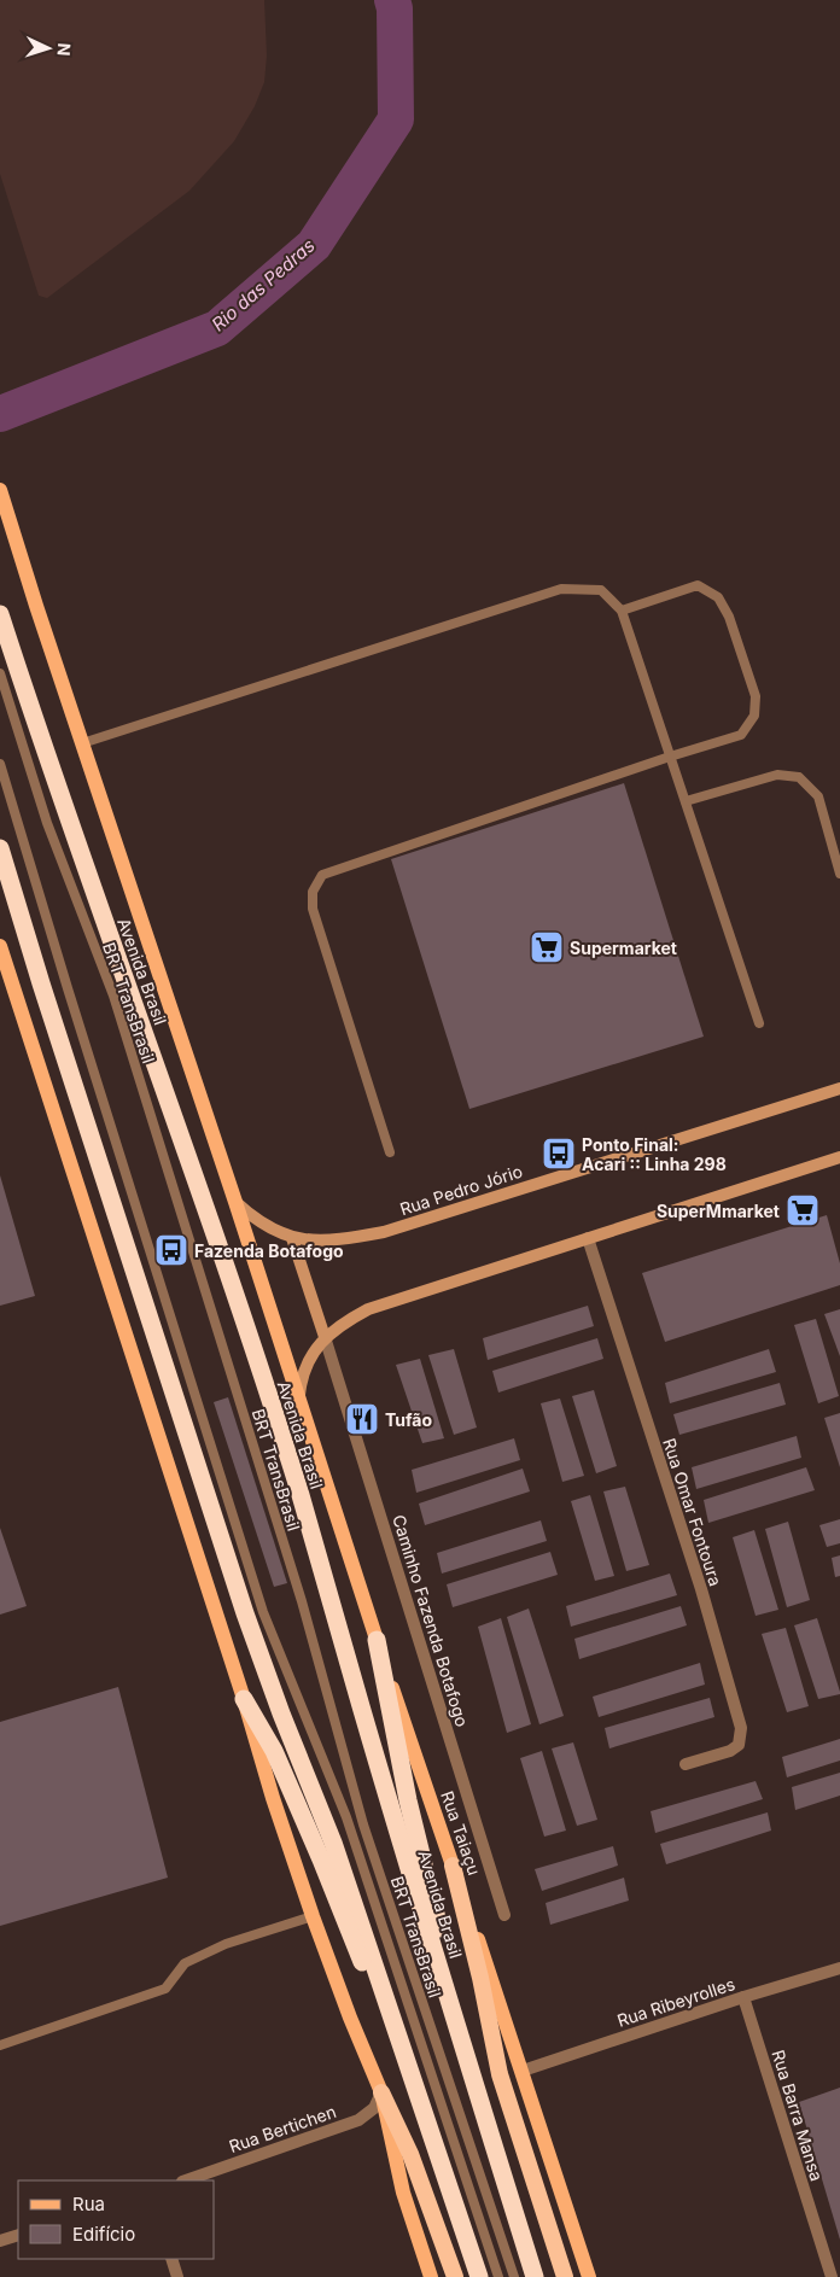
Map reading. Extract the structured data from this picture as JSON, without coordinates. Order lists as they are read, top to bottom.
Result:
{
  "streets": {
    "highway": ["Avenida Brasil"],
    "main road": ["Rua Pedro Jório", "Rua Taiaçu"],
    "street": [
      "Rua Omar Fontoura",
      "Caminho Fazenda Botafogo",
      "Rua Ribeyrolles",
      "Rua Barra Mansa",
      "Rua Bertichen"
    ],
    "lane": ["BRT TransBrasil"]
  },
  "crossings": [
    ["Avenida Brasil", "Rua Pedro Jório"],
    ["Avenida Brasil", "Rua Taiaçu"],
    ["Rua Taiaçu", "Rua Ribeyrolles"],
    ["Rua Ribeyrolles", "Rua Barra Mansa"]
  ],
  "water": ["Rio das Pedras"],
  "places": {
    "supermarket": ["Supermarket", "SuperMmarket"],
    "bus stop": ["Ponto Final: Acari :: Linha 298", "Fazenda Botafogo"],
    "restaurant": ["Tufão"]
  },
  "legend": ["Rua", "Edifício"],
  "north": "right"
}
